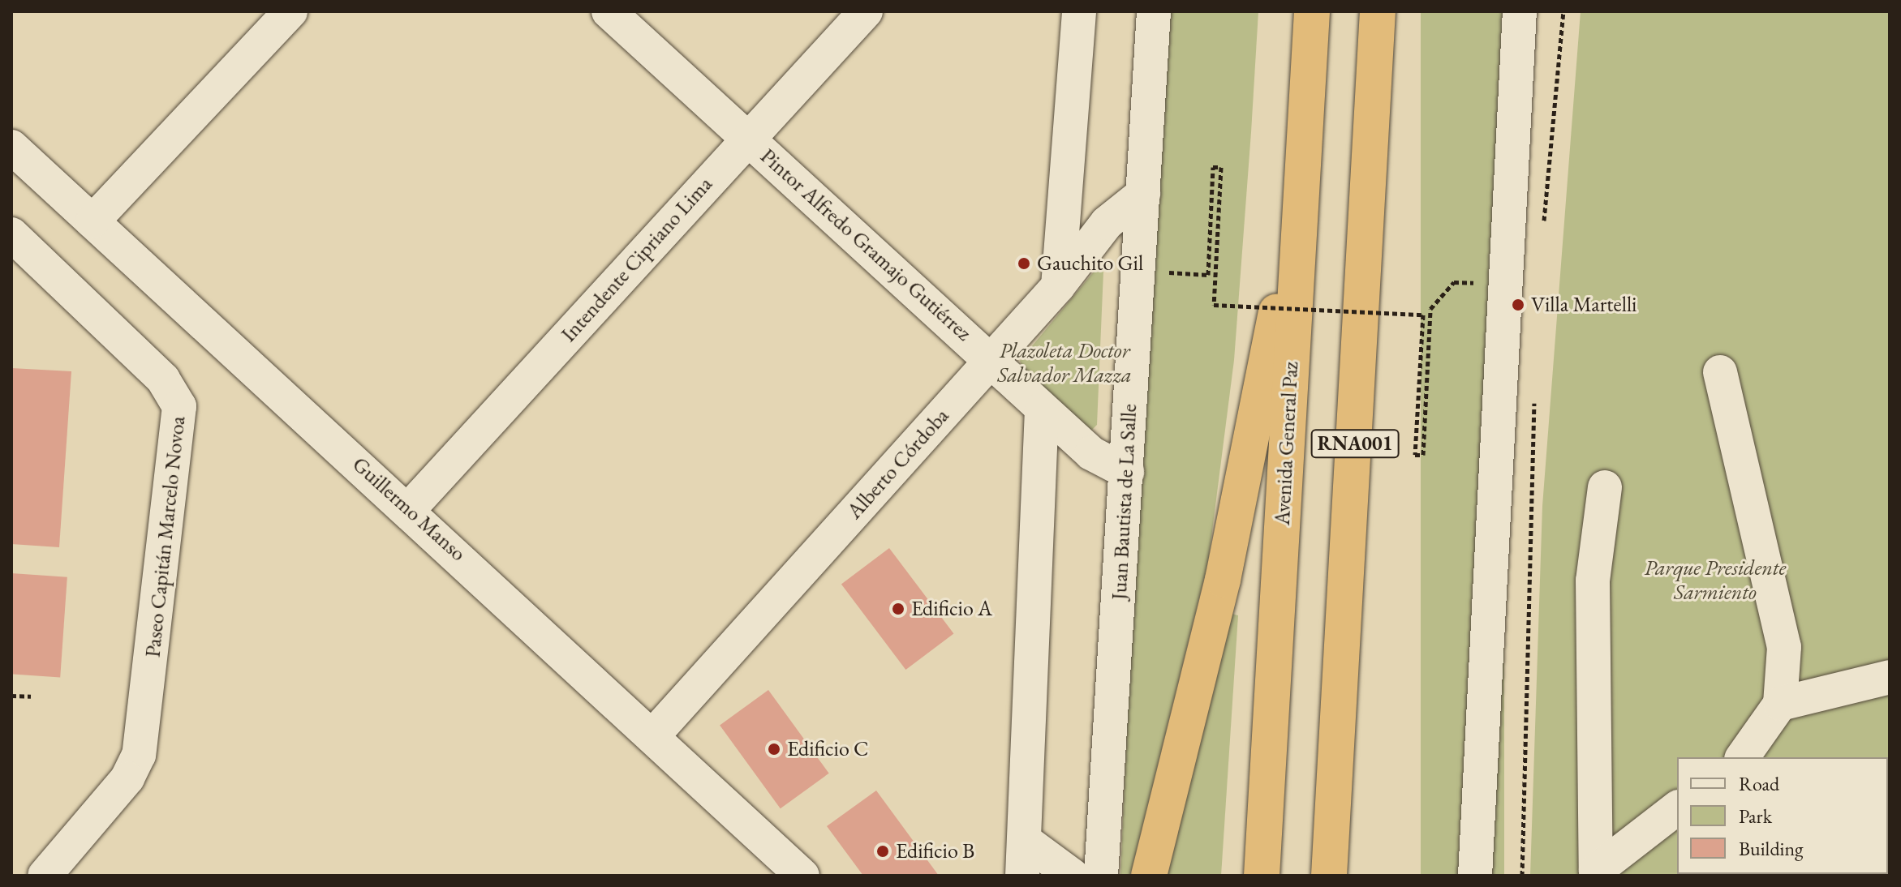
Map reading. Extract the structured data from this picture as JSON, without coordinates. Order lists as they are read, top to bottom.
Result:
{
  "streets": {
    "highway": ["Avenida General Paz", "RNA001"],
    "street": [
      "Pintor Alfredo Gramajo Gutiérrez",
      "Intendente Cipriano Lima",
      "Alberto Córdoba",
      "Juan Bautista de La Salle",
      "Guillermo Manso",
      "Paseo Capitán Marcelo Novoa"
    ]
  },
  "crossings": [
    ["Pintor Alfredo Gramajo Gutiérrez", "Intendente Cipriano Lima"],
    ["Pintor Alfredo Gramajo Gutiérrez", "Alberto Córdoba"],
    ["Pintor Alfredo Gramajo Gutiérrez", "Juan Bautista de La Salle"],
    ["Intendente Cipriano Lima", "Guillermo Manso"],
    ["Alberto Córdoba", "Juan Bautista de La Salle"],
    ["Alberto Córdoba", "Guillermo Manso"]
  ],
  "parks": ["Plazoleta Doctor Salvador Mazza", "Parque Presidente Sarmiento"],
  "places": [
    "Gauchito Gil",
    "Villa Martelli",
    "Edificio A",
    "Edificio C",
    "Edificio B"
  ],
  "legend": ["Road", "Park", "Building"]
}
